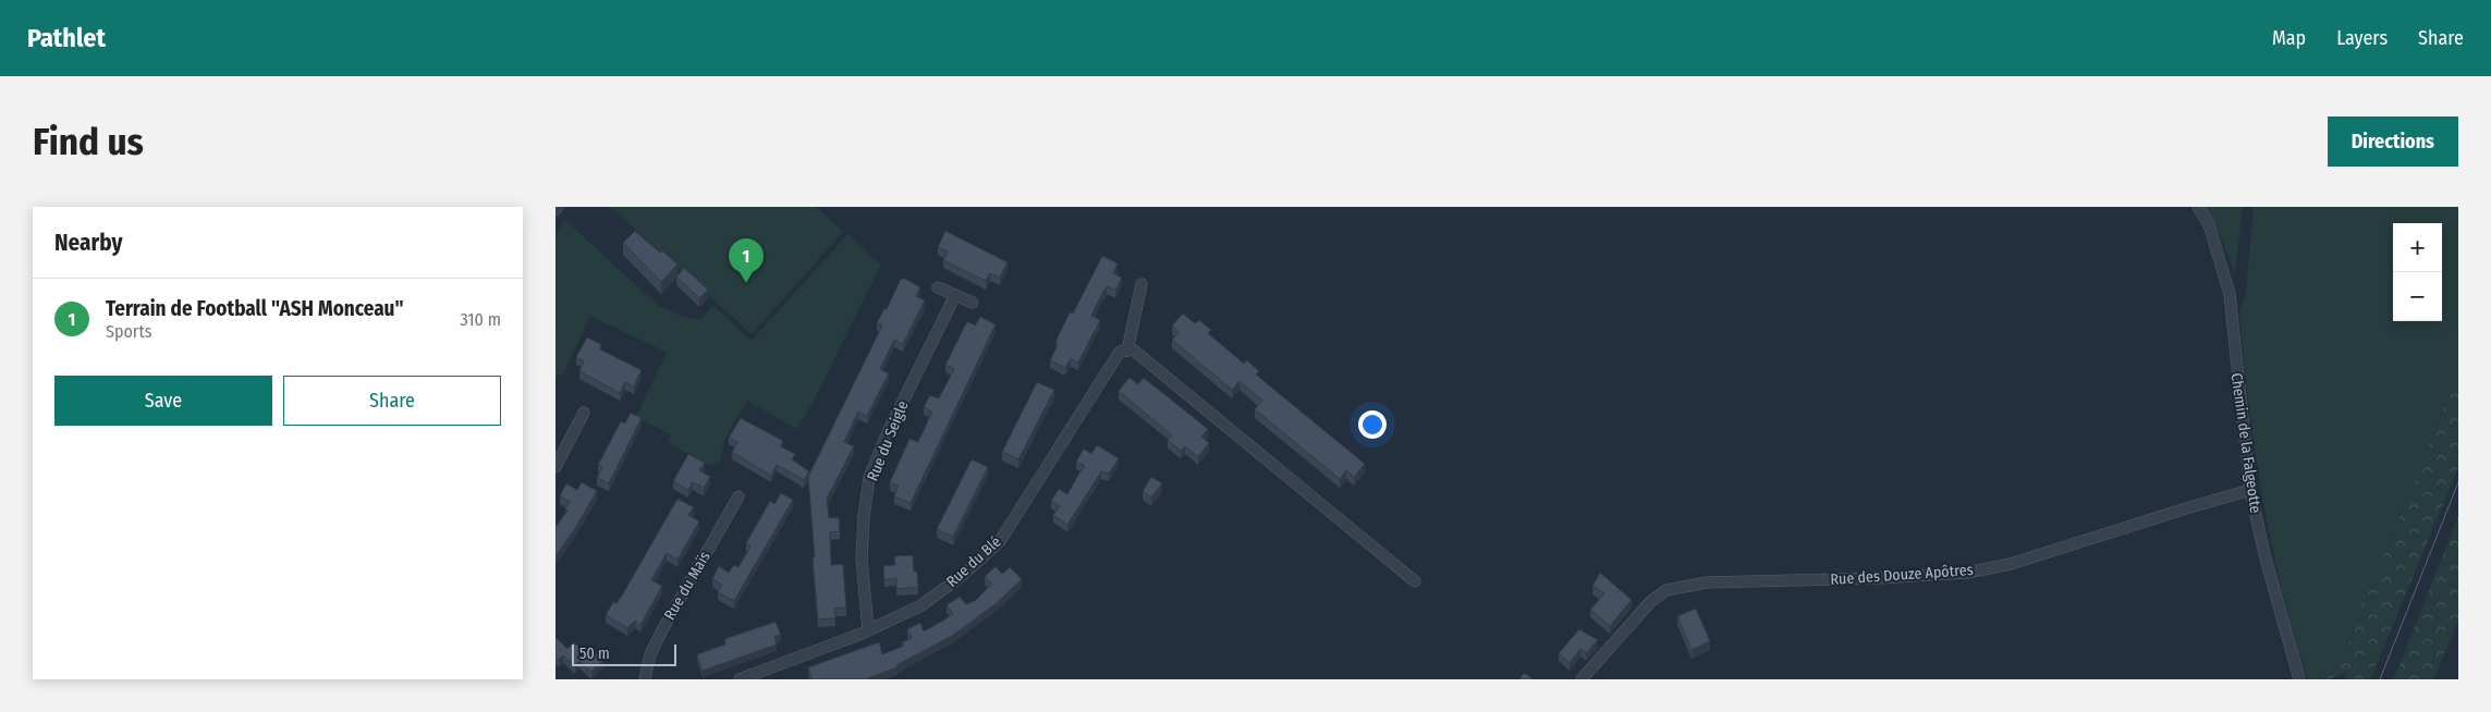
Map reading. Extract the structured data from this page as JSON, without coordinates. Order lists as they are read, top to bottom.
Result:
{
  "streets": {
    "street": [
      "Rue du Seigle",
      "Chemin de la Falgeotte",
      "Rue du Blé",
      "Rue des Douze Apôtres",
      "Rue du Maïs"
    ]
  },
  "crossings": [
    ["Rue du Seigle", "Rue du Blé"],
    ["Chemin de la Falgeotte", "Rue des Douze Apôtres"]
  ],
  "scale_bar": "50 m",
  "page": {
    "header": "Pathlet",
    "nav": ["Map", "Layers", "Share"],
    "buttons": [
      "Directions",
      ["Save", "Share"]
    ],
    "title": "Find us",
    "heading": "Nearby",
    "map_buttons": ["+", "−"],
    "pins": "1",
    "list": [
      {
        "mark": "1",
        "name": "Terrain de Football \"ASH Monceau\"",
        "note": "Sports",
        "value": "310 m"
      }
    ],
    "scale": "50 m"
  }
}
